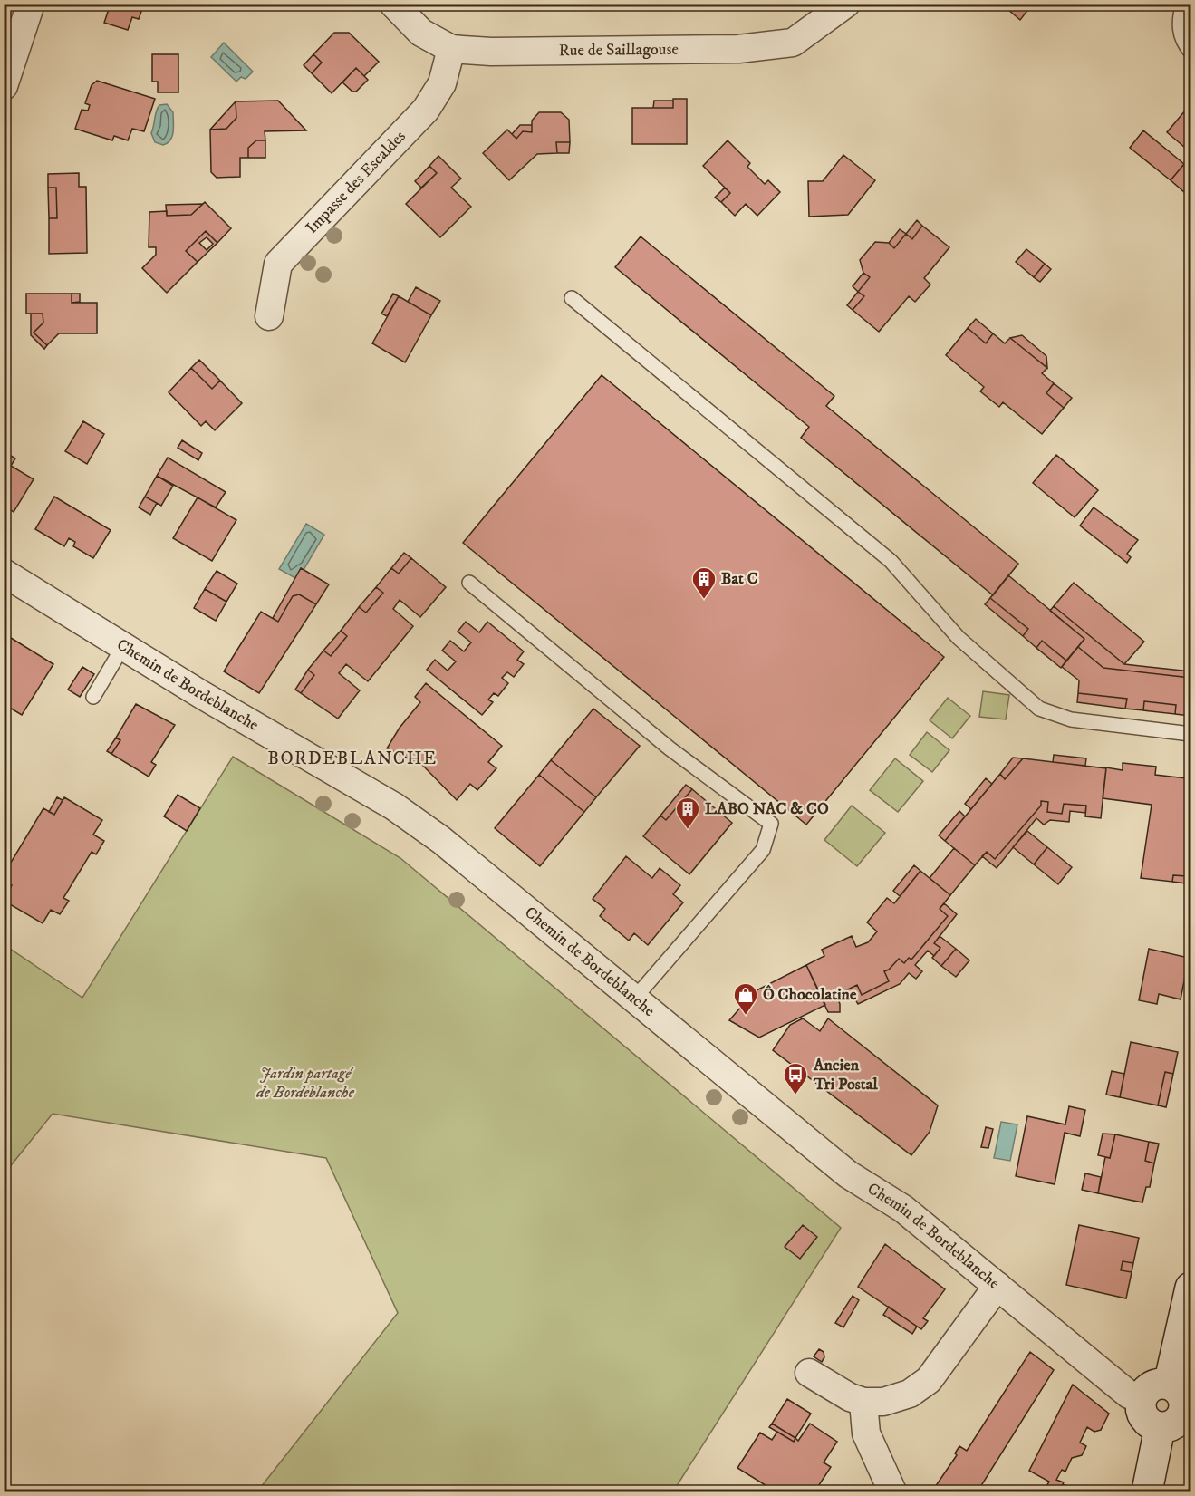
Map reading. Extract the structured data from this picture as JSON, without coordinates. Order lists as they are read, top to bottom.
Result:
{
  "streets": {
    "street": ["Rue de Saillagouse", "Impasse des Escaldes", "Chemin de Bordeblanche"]
  },
  "crossings": [
    ["Rue de Saillagouse", "Impasse des Escaldes"]
  ],
  "districts": ["BORDEBLANCHE"],
  "parks": ["Jardin partagé de Bordeblanche"],
  "places": {
    "building": ["Bat C", "LABO NAC & CO"],
    "shop": ["Ô Chocolatine"],
    "bus stop": ["Ancien Tri Postal"]
  }
}
